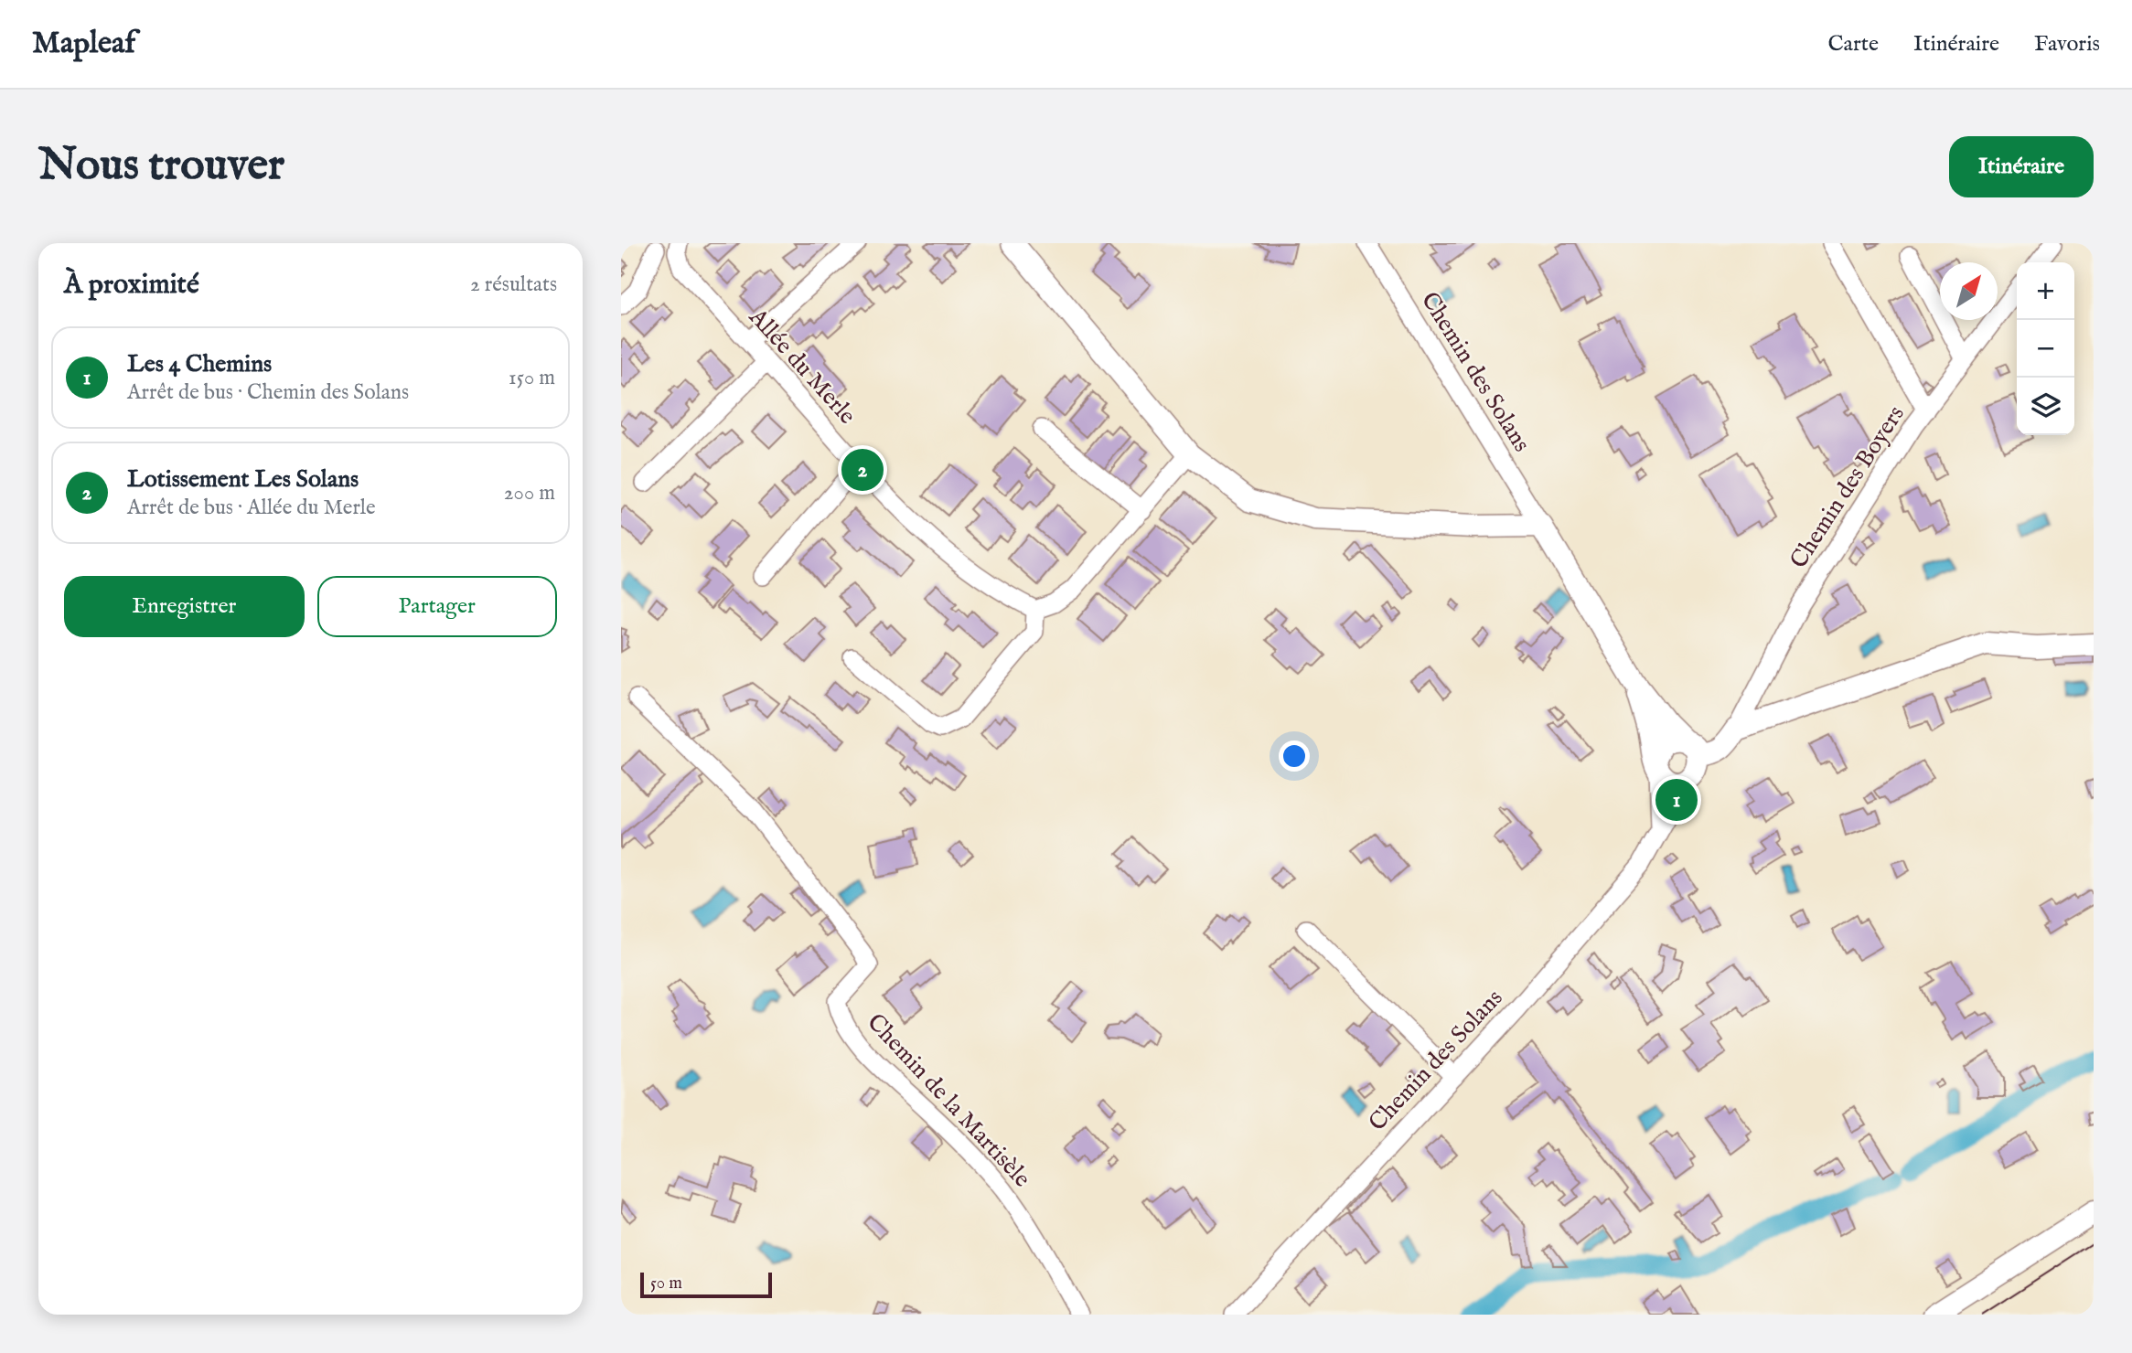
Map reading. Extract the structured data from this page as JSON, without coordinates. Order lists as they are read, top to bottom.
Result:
{
  "streets": {
    "street": [
      "Allée du Merle",
      "Chemin des Solans",
      "Chemin des Boyers",
      "Chemin de la Martisèle"
    ]
  },
  "scale_bar": "50 m",
  "north": "top right",
  "page": {
    "header": "Mapleaf",
    "nav": ["Carte", "Itinéraire", "Favoris"],
    "buttons": [
      "Itinéraire",
      ["Enregistrer", "Partager"]
    ],
    "title": "Nous trouver",
    "heading": ["À proximité", "2 résultats"],
    "map_buttons": ["+", "−"],
    "list": [
      {
        "mark": "1",
        "name": "Les 4 Chemins",
        "note": "Arrêt de bus · Chemin des Solans",
        "value": "150 m"
      },
      {
        "mark": "2",
        "name": "Lotissement Les Solans",
        "note": "Arrêt de bus · Allée du Merle",
        "value": "200 m"
      }
    ],
    "pins": ["2", "1"],
    "scale": "50 m"
  }
}
